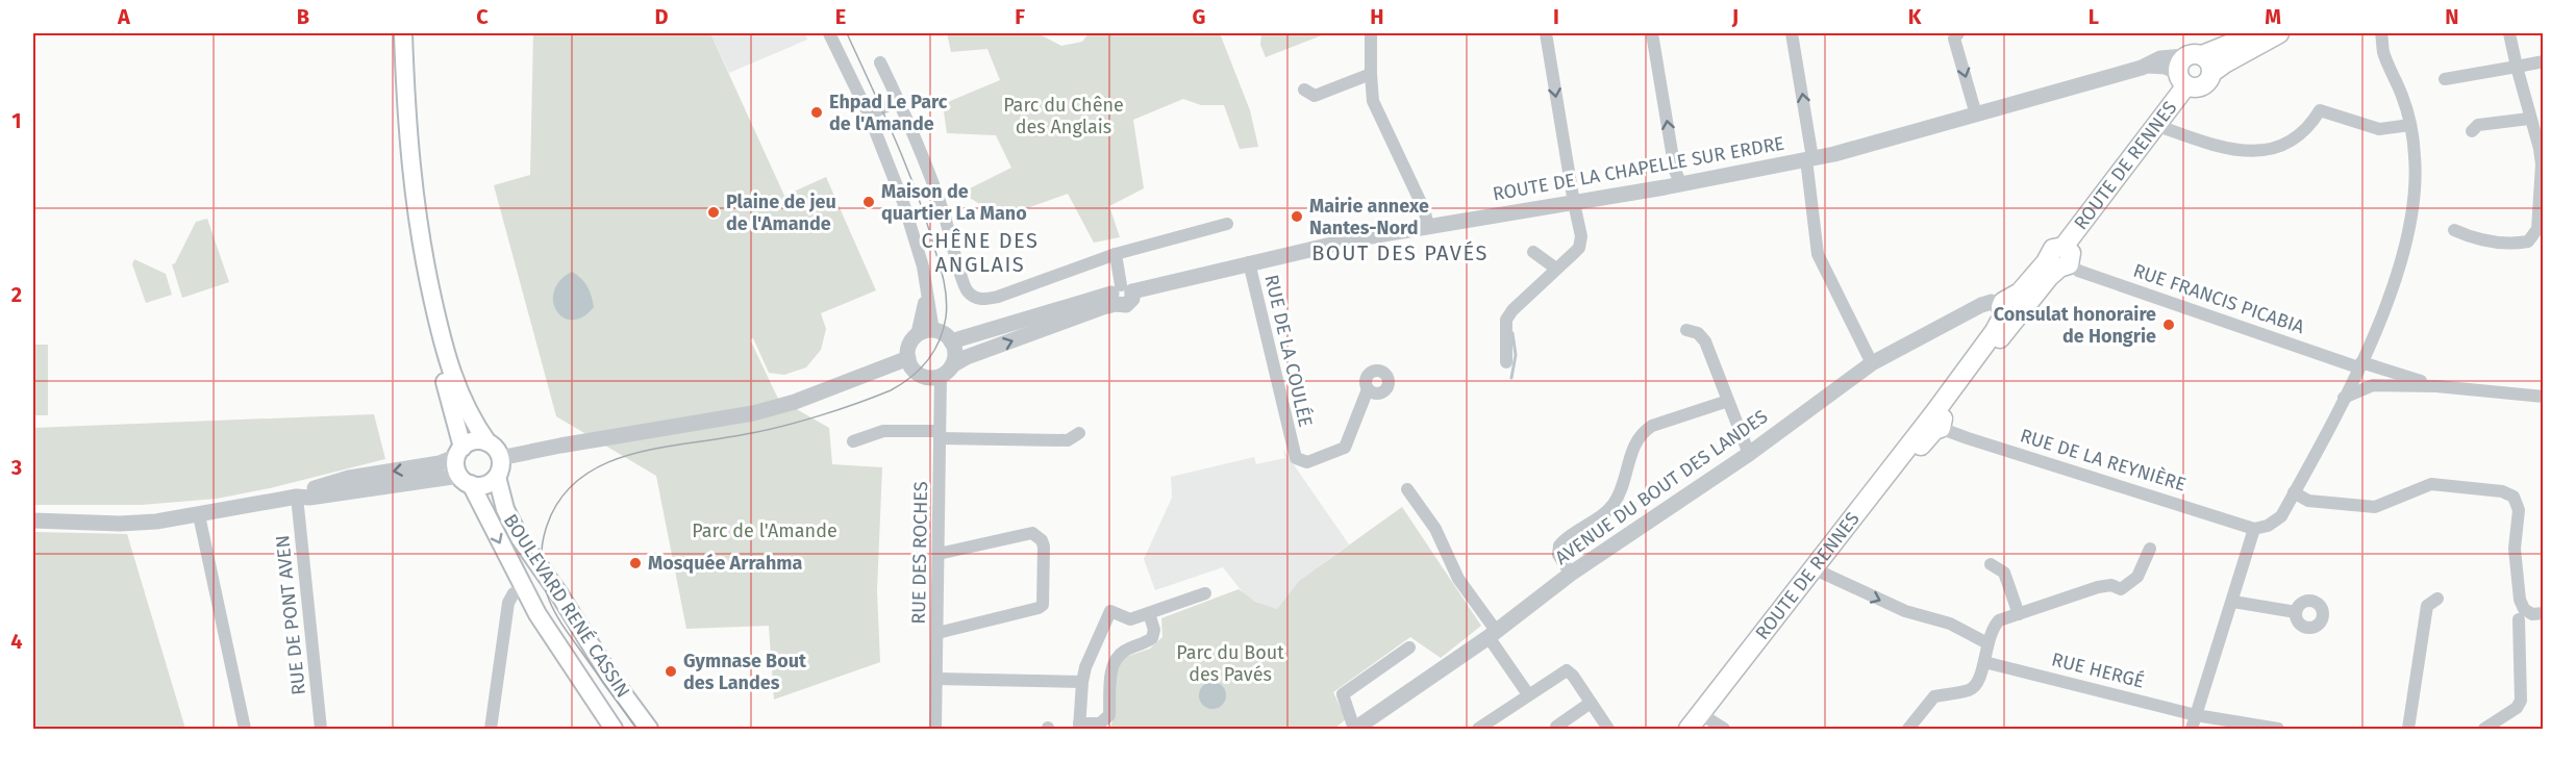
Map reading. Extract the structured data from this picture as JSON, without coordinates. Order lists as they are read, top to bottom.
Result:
{
  "streets": {
    "main road": ["ROUTE DE RENNES", "BOULEVARD RENÉ CASSIN"],
    "street": [
      "ROUTE DE LA CHAPELLE SUR ERDRE",
      "RUE FRANCIS PICABIA",
      "RUE DE LA COULÉE",
      "RUE DE LA REYNIÈRE",
      "AVENUE DU BOUT DES LANDES",
      "RUE DES ROCHES",
      "RUE DE PONT AVEN",
      "RUE HERGÉ"
    ]
  },
  "crossings": [
    ["ROUTE DE RENNES", "ROUTE DE LA CHAPELLE SUR ERDRE"],
    ["ROUTE DE RENNES", "RUE FRANCIS PICABIA"],
    ["ROUTE DE RENNES", "RUE DE LA REYNIÈRE"],
    ["ROUTE DE RENNES", "AVENUE DU BOUT DES LANDES"],
    ["ROUTE DE LA CHAPELLE SUR ERDRE", "RUE DE LA COULÉE"],
    ["ROUTE DE LA CHAPELLE SUR ERDRE", "RUE DES ROCHES"]
  ],
  "districts": ["CHÊNE DES ANGLAIS", "BOUT DES PAVÉS"],
  "parks": ["Parc du Chêne des Anglais", "Parc de l'Amande", "Parc du Bout des Pavés"],
  "places": [
    "Ehpad Le Parc de l'Amande",
    "Maison de quartier La Mano",
    "Plaine de jeu de l'Amande",
    "Mairie annexe Nantes-Nord",
    "Consulat honoraire de Hongrie",
    "Mosquée Arrahma",
    "Gymnase Bout des Landes"
  ],
  "grid": {
    "columns": [
      "A",
      "B",
      "C",
      "D",
      "E",
      "F",
      "G",
      "H",
      "I",
      "J",
      "K",
      "L",
      "M",
      "N"
    ],
    "rows": [
      "1",
      "2",
      "3",
      "4"
    ]
  }
}
